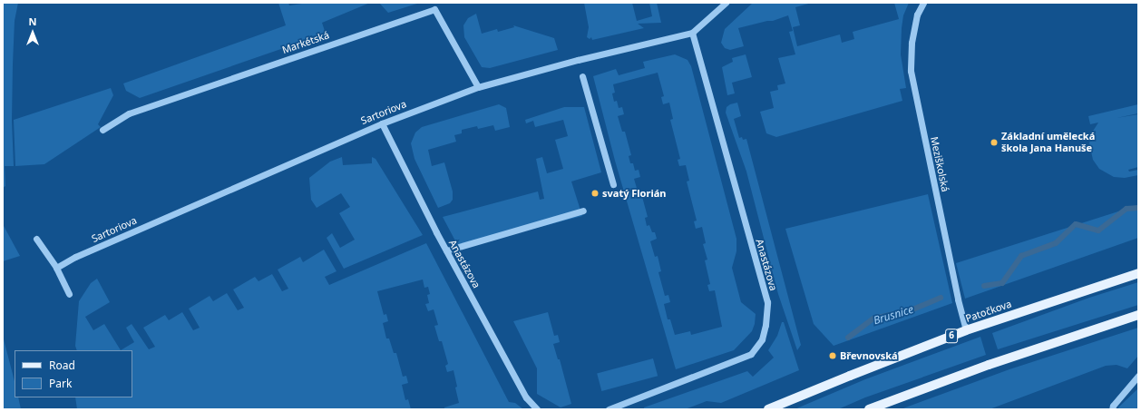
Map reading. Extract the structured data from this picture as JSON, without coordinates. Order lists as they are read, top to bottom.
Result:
{
  "streets": {
    "main road": ["Patočkova", "6"],
    "street": [
      "Markétská",
      "Sartoriova",
      "Meziškolská",
      "Anastázova"
    ]
  },
  "crossings": [
    ["Markétská", "Sartoriova"],
    ["Sartoriova", "Anastázova"],
    ["Meziškolská", "Patočkova"]
  ],
  "water": ["Brusnice"],
  "places": ["Základní umělecká škola Jana Hanuše", "svatý Florián", "Břevnovská"],
  "legend": ["Road", "Park"],
  "north": "top"
}
